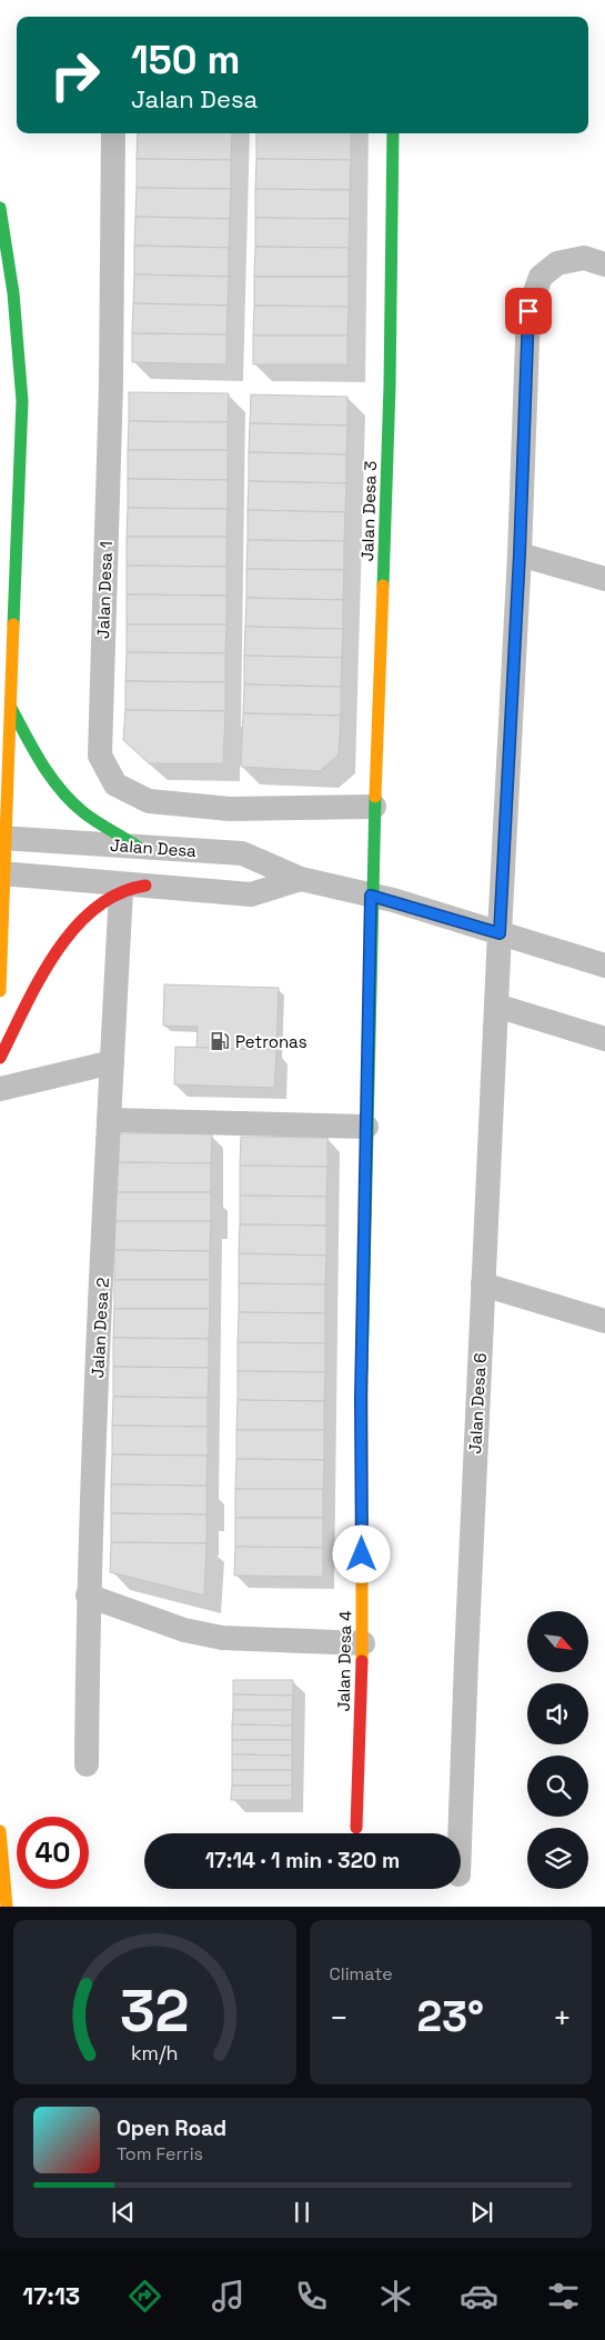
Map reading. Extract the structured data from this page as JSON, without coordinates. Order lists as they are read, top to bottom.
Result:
{
  "streets": {
    "main road": ["Jalan Desa 3", "Jalan Desa 4"],
    "street": [
      "Jalan Desa 1",
      "Jalan Desa",
      "Jalan Desa 2",
      "Jalan Desa 6"
    ]
  },
  "crossings": [
    ["Jalan Desa 3", "Jalan Desa 1"],
    ["Jalan Desa 3", "Jalan Desa"],
    ["Jalan Desa 3", "Jalan Desa 4"],
    ["Jalan Desa", "Jalan Desa 6"],
    ["Jalan Desa", "Jalan Desa 4"]
  ],
  "places": {
    "fuel station": ["Petronas"]
  },
  "north": "bottom right",
  "page": {
    "turn": ["150 m", "Jalan Desa"],
    "limit": "40",
    "trip": "17:14 · 1 min · 320 m",
    "tile": "Climate",
    "heat": ["−", "23°", "+"],
    "song": ["Open Road", "Tom Ferris"],
    "tabs": "17:13",
    "gauge": ["32", "km/h"]
  }
}
